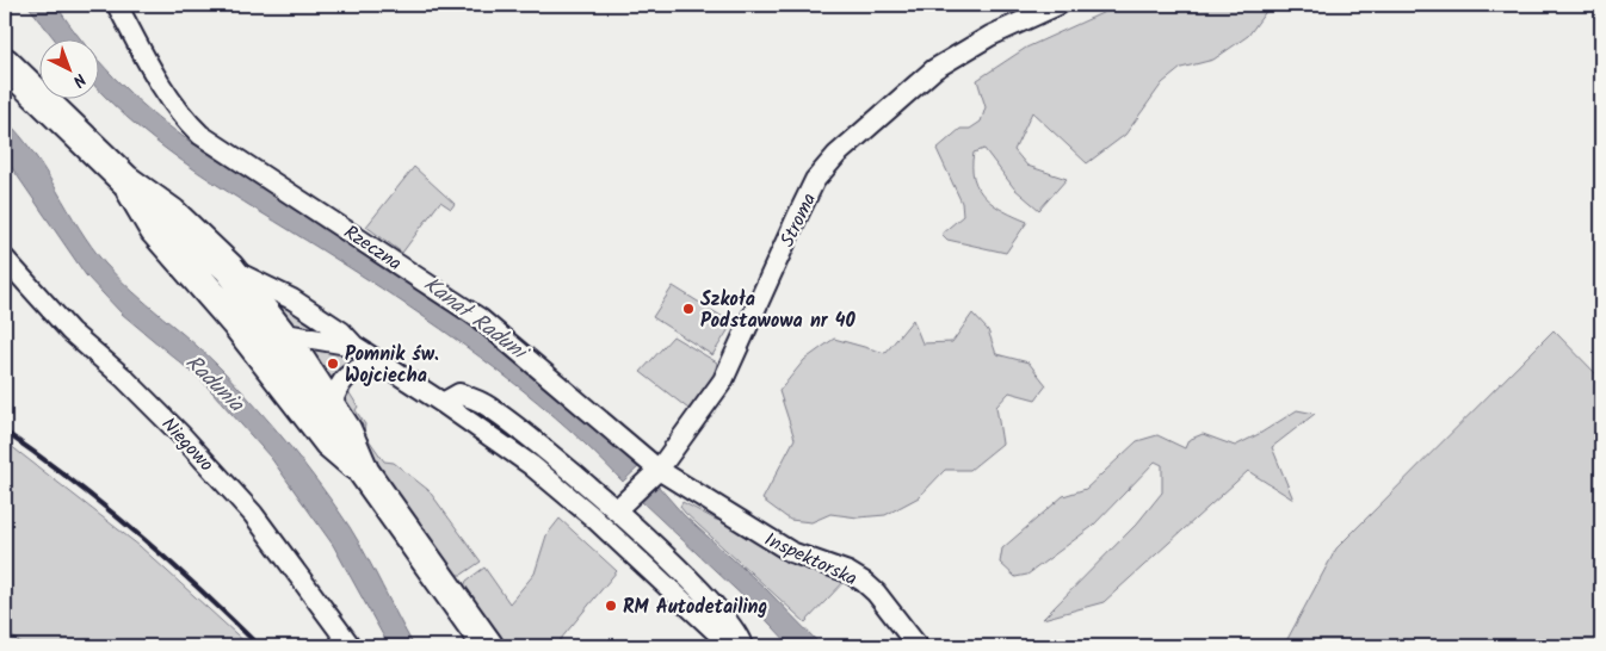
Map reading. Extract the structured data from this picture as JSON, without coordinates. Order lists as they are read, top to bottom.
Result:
{
  "streets": {
    "street": [
      "Stroma",
      "Rzeczna",
      "Niegowo",
      "Inspektorska"
    ]
  },
  "crossings": [
    ["Stroma", "Rzeczna"],
    ["Stroma", "Inspektorska"],
    ["Rzeczna", "Inspektorska"]
  ],
  "water": ["Kanał Raduni", "Radunia"],
  "places": ["Szkoła Podstawowa nr 40", "Pomnik św. Wojciecha", "RM Autodetailing"],
  "north": "bottom right"
}
